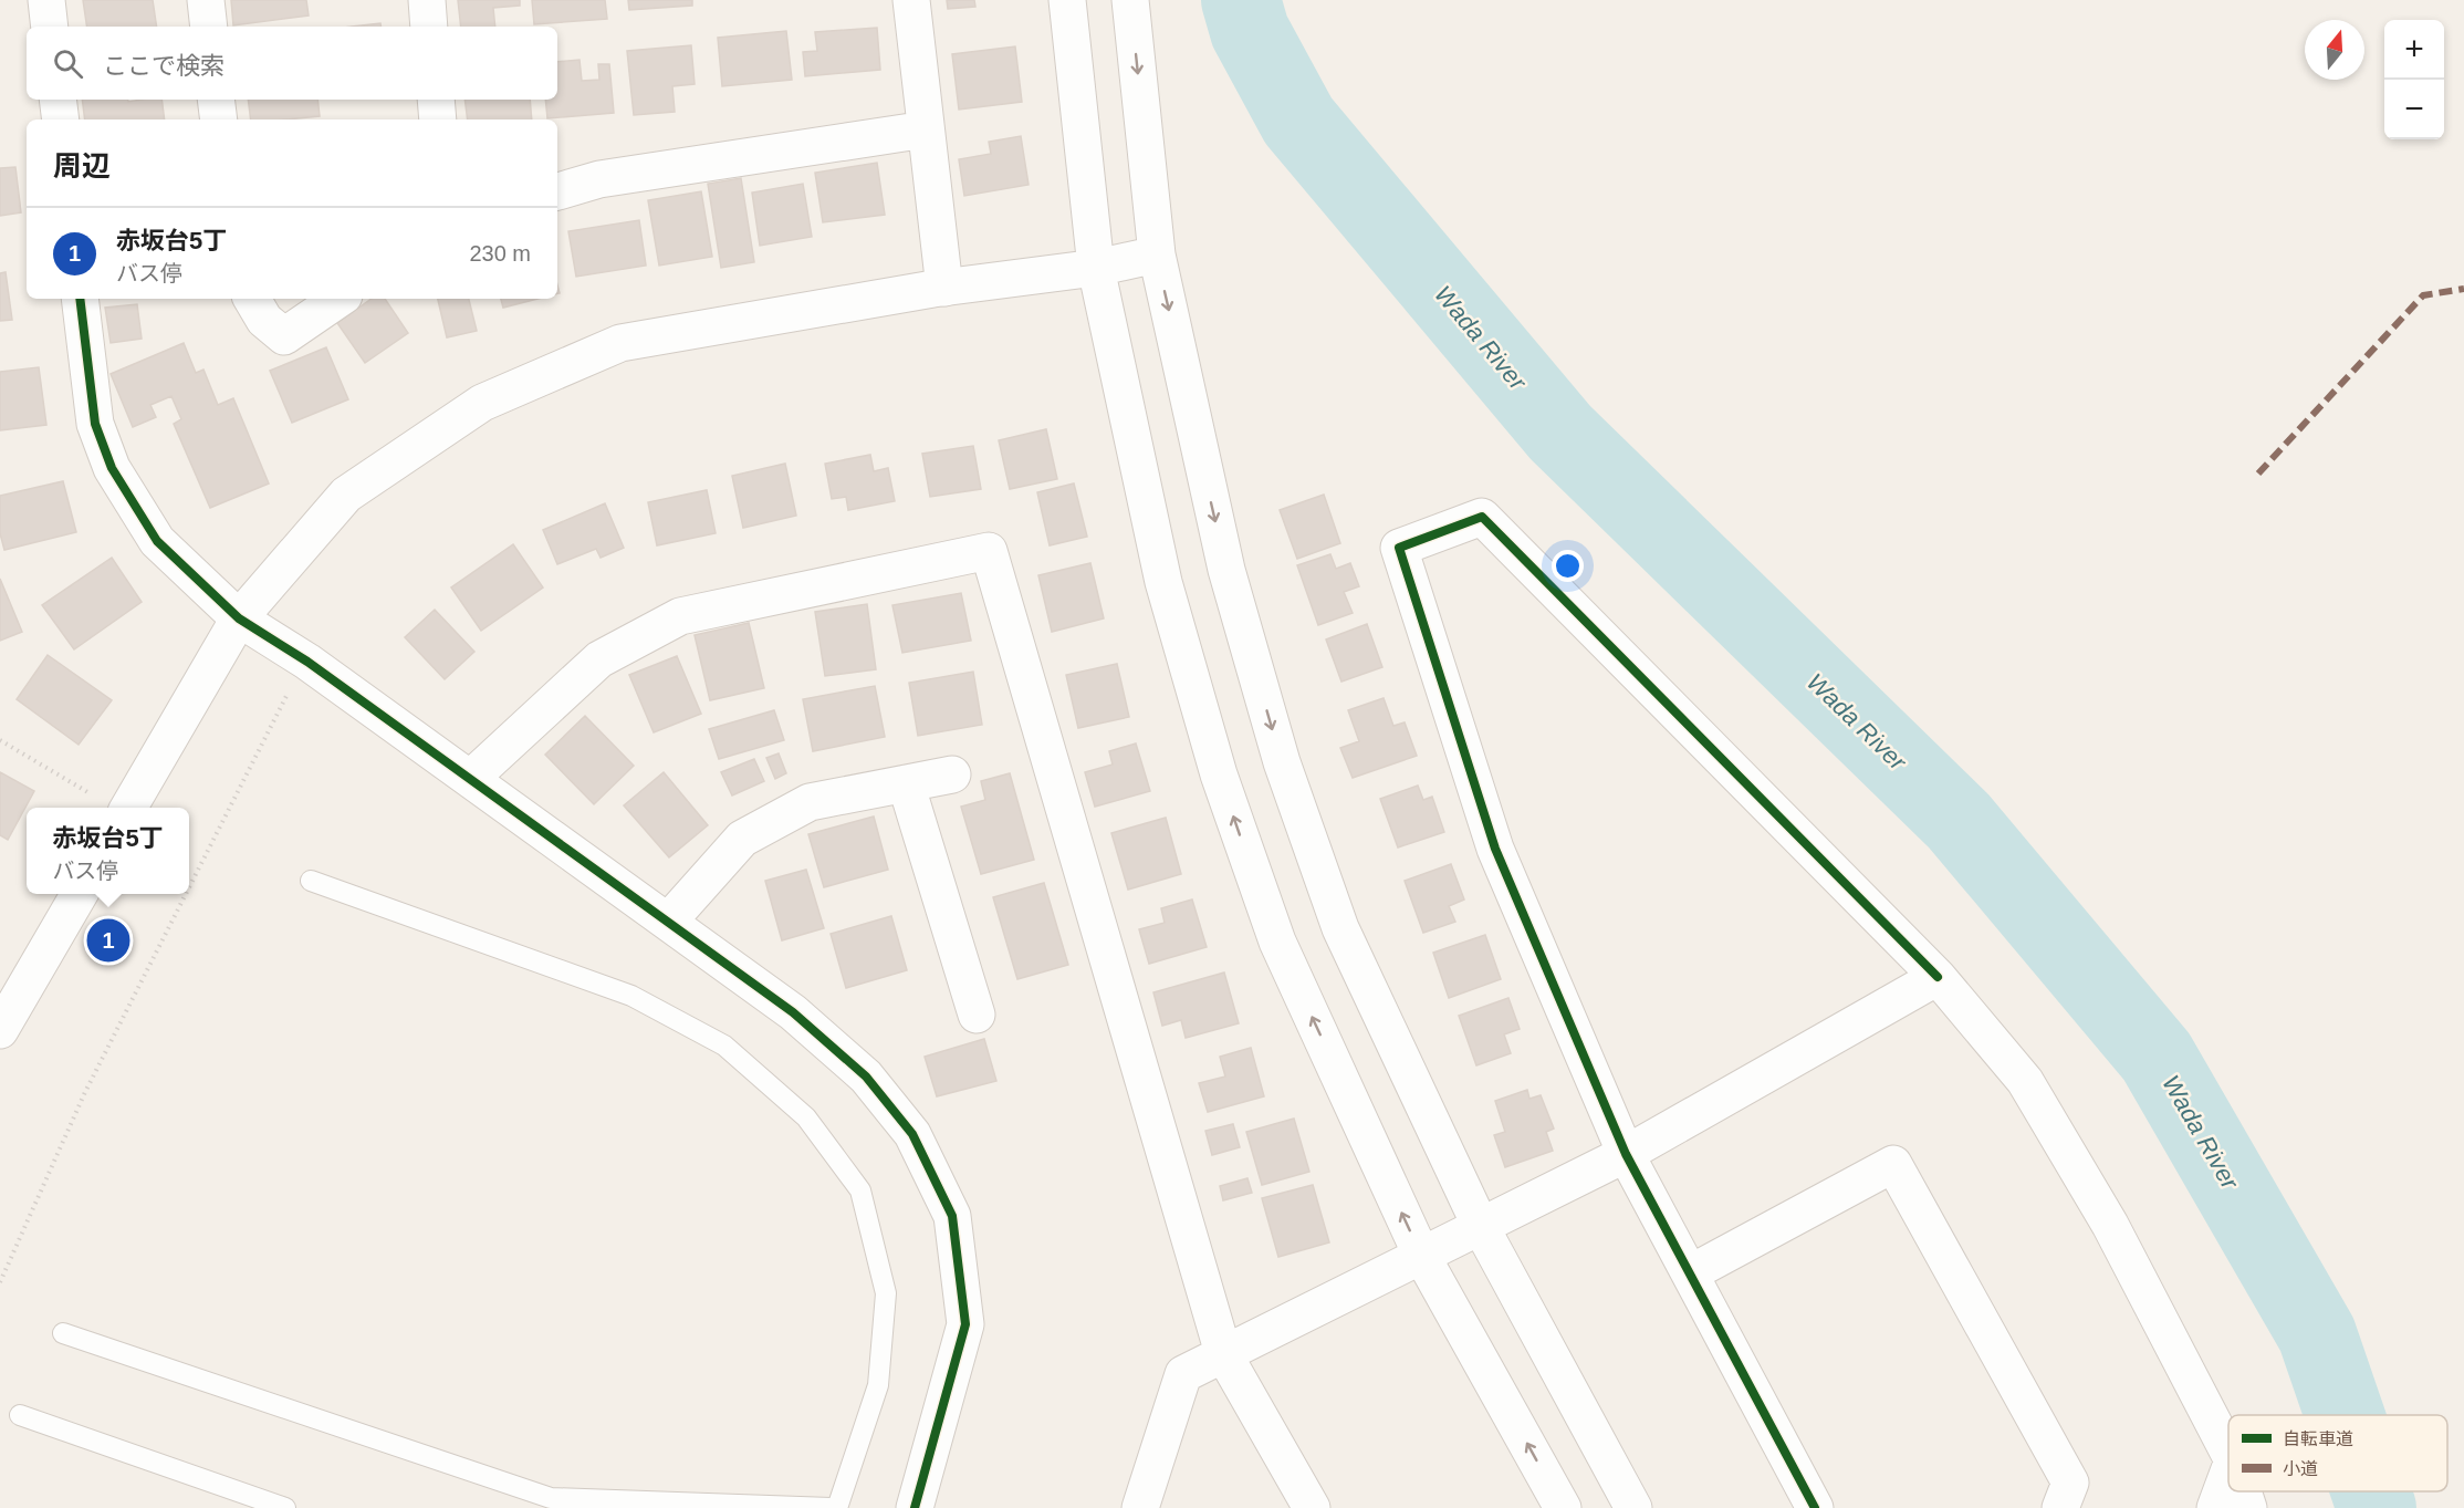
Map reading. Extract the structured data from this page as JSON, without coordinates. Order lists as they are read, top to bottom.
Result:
{
  "water": ["Wada River"],
  "legend": ["自転車道", "小道"],
  "north": "top",
  "page": {
    "map_buttons": ["+", "−"],
    "search": "ここで検索",
    "heading": "周辺",
    "list": [
      {
        "mark": "1",
        "name": "赤坂台5丁",
        "note": "バス停",
        "value": "230 m"
      }
    ],
    "popup": ["赤坂台5丁", "バス停"],
    "pins": "1"
  }
}
